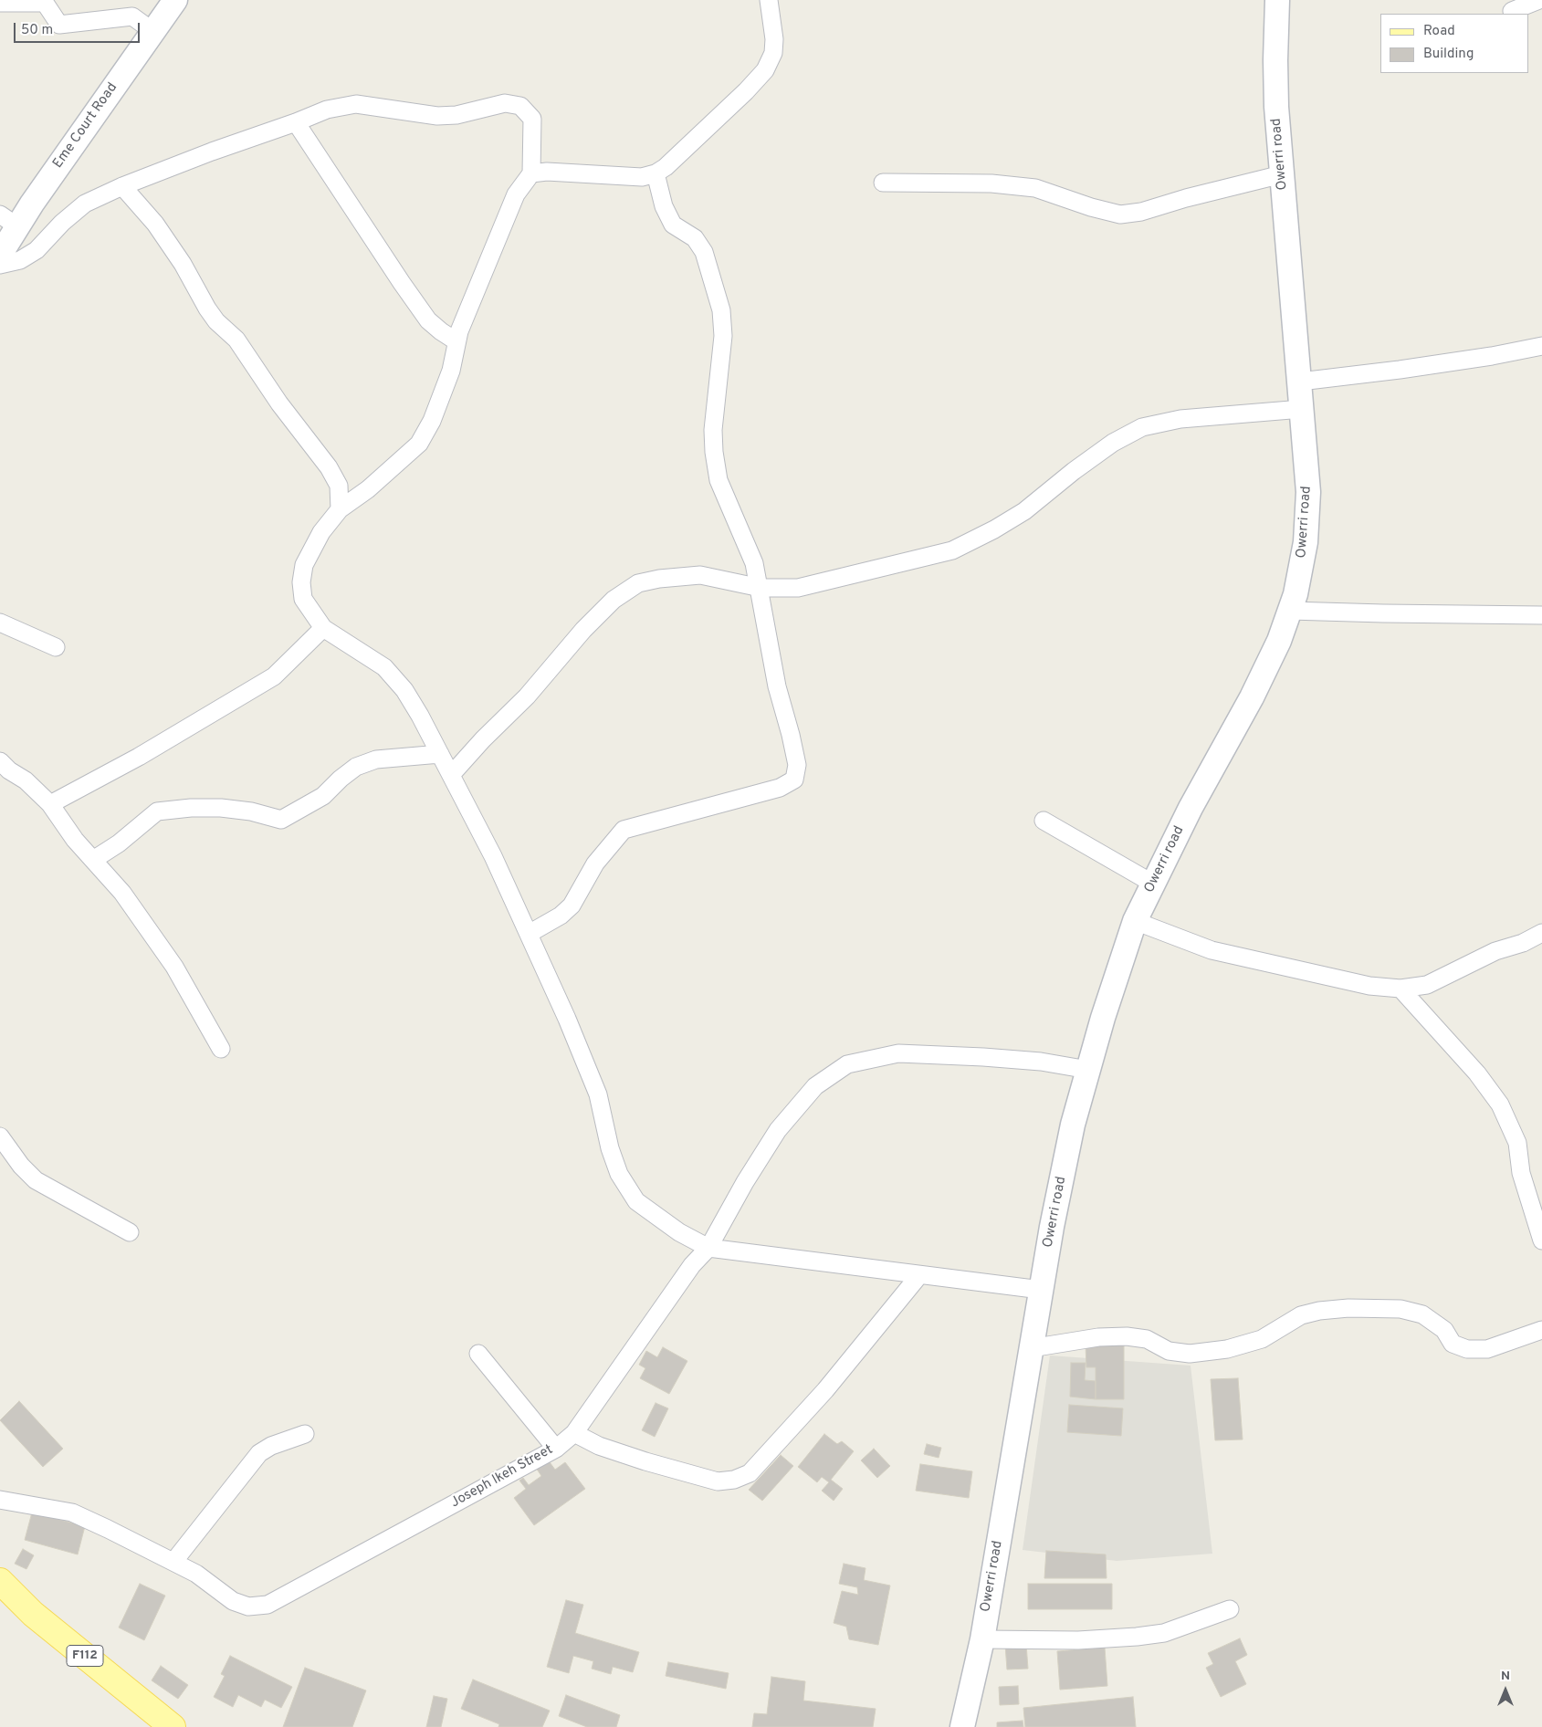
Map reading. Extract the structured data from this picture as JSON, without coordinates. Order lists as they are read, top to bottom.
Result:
{
  "streets": {
    "main road": ["Eme Court Road", "Owerri road", "F112"],
    "street": ["Joseph Ikeh Street"]
  },
  "crossings": [
    ["Owerri road", "Joseph Ikeh Street"]
  ],
  "legend": ["Road", "Building"],
  "scale_bar": "50 m",
  "north": "top"
}
